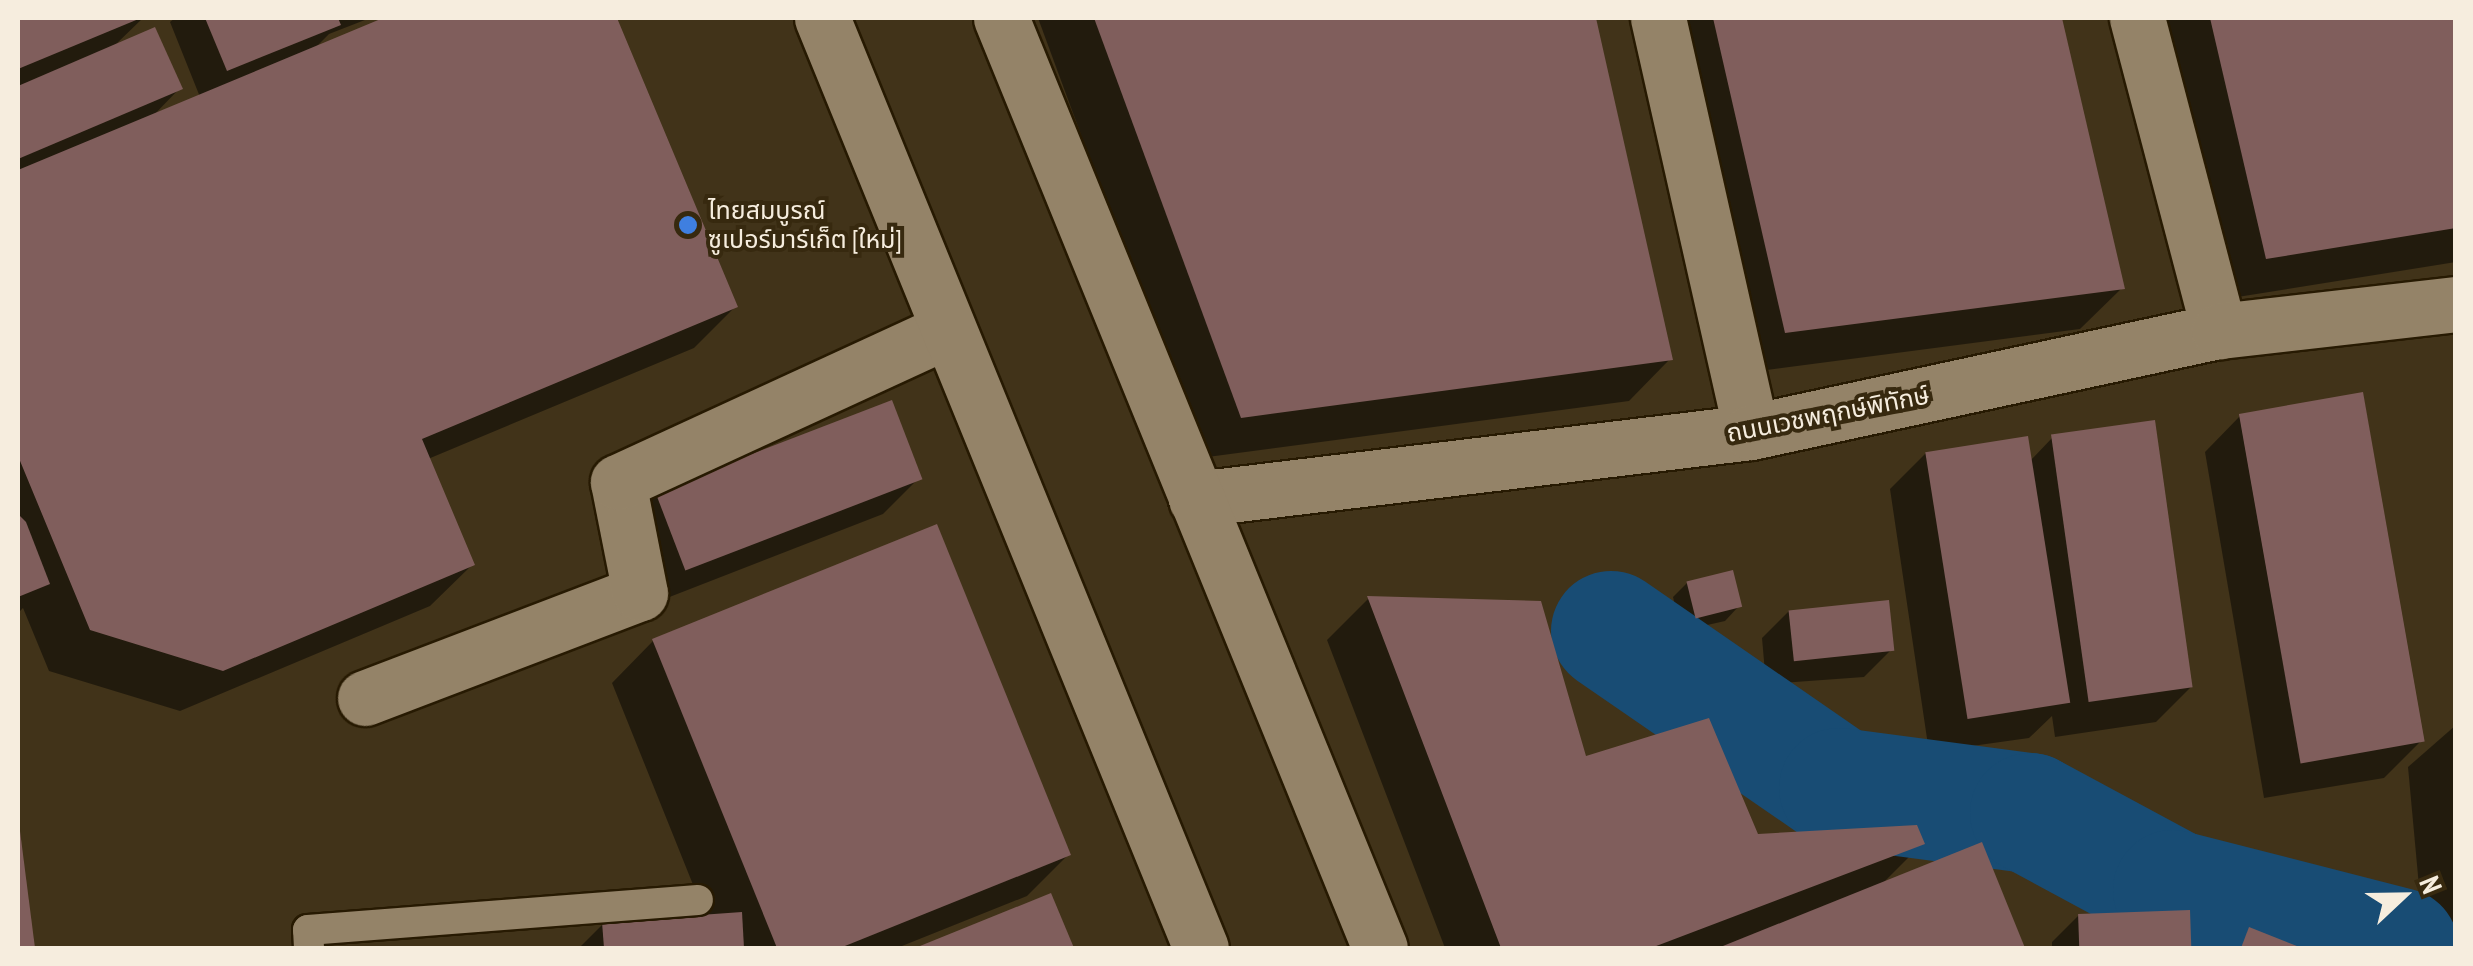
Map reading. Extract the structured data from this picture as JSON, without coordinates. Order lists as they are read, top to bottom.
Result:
{
  "streets": {
    "street": ["ถนนเวชพฤกษ์พิทักษ์"]
  },
  "places": ["ไทยสมบูรณ์ ซูเปอร์มาร์เก็ต [ใหม่]"],
  "north": "right"
}
